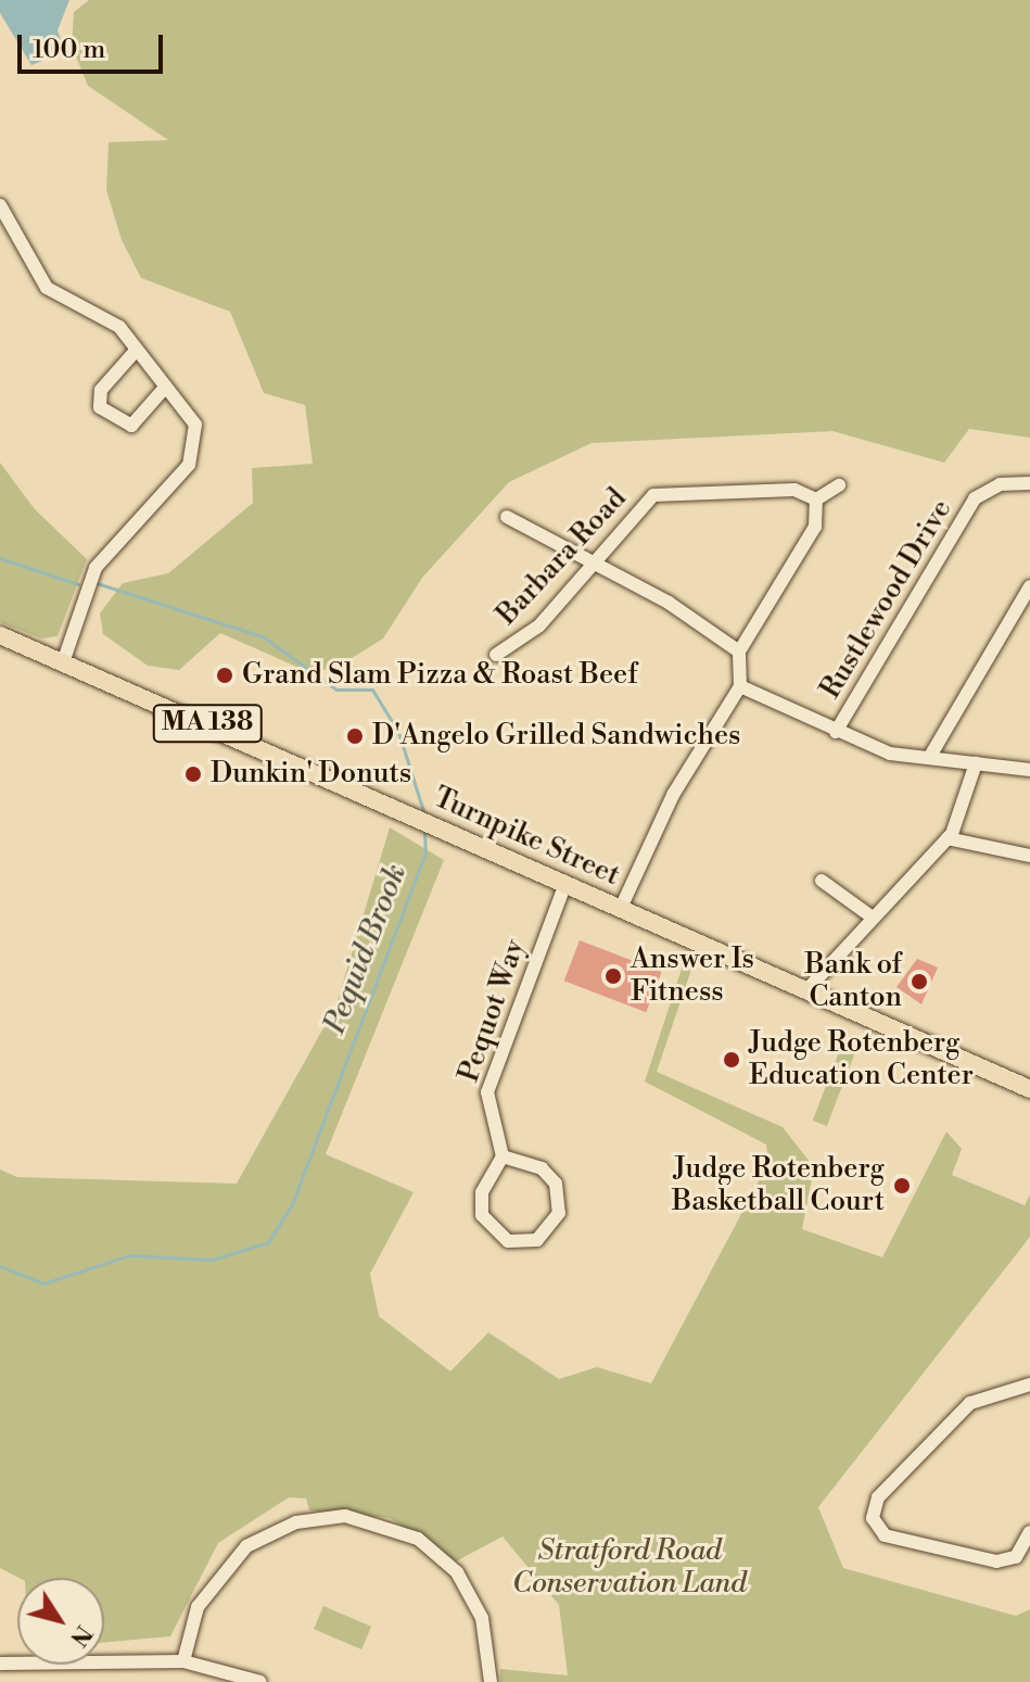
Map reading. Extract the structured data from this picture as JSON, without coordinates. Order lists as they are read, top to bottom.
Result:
{
  "streets": {
    "main road": ["MA 138", "Turnpike Street"],
    "street": ["Barbara Road", "Rustlewood Drive", "Pequot Way"]
  },
  "crossings": [
    ["Turnpike Street", "Pequot Way"]
  ],
  "water": ["Pequid Brook"],
  "parks": ["Stratford Road Conservation Land"],
  "places": [
    "Grand Slam Pizza & Roast Beef",
    "D'Angelo Grilled Sandwiches",
    "Dunkin' Donuts",
    "Answer Is Fitness",
    "Bank of Canton",
    "Judge Rotenberg Education Center",
    "Judge Rotenberg Basketball Court"
  ],
  "scale_bar": "100 m",
  "north": "bottom right"
}
